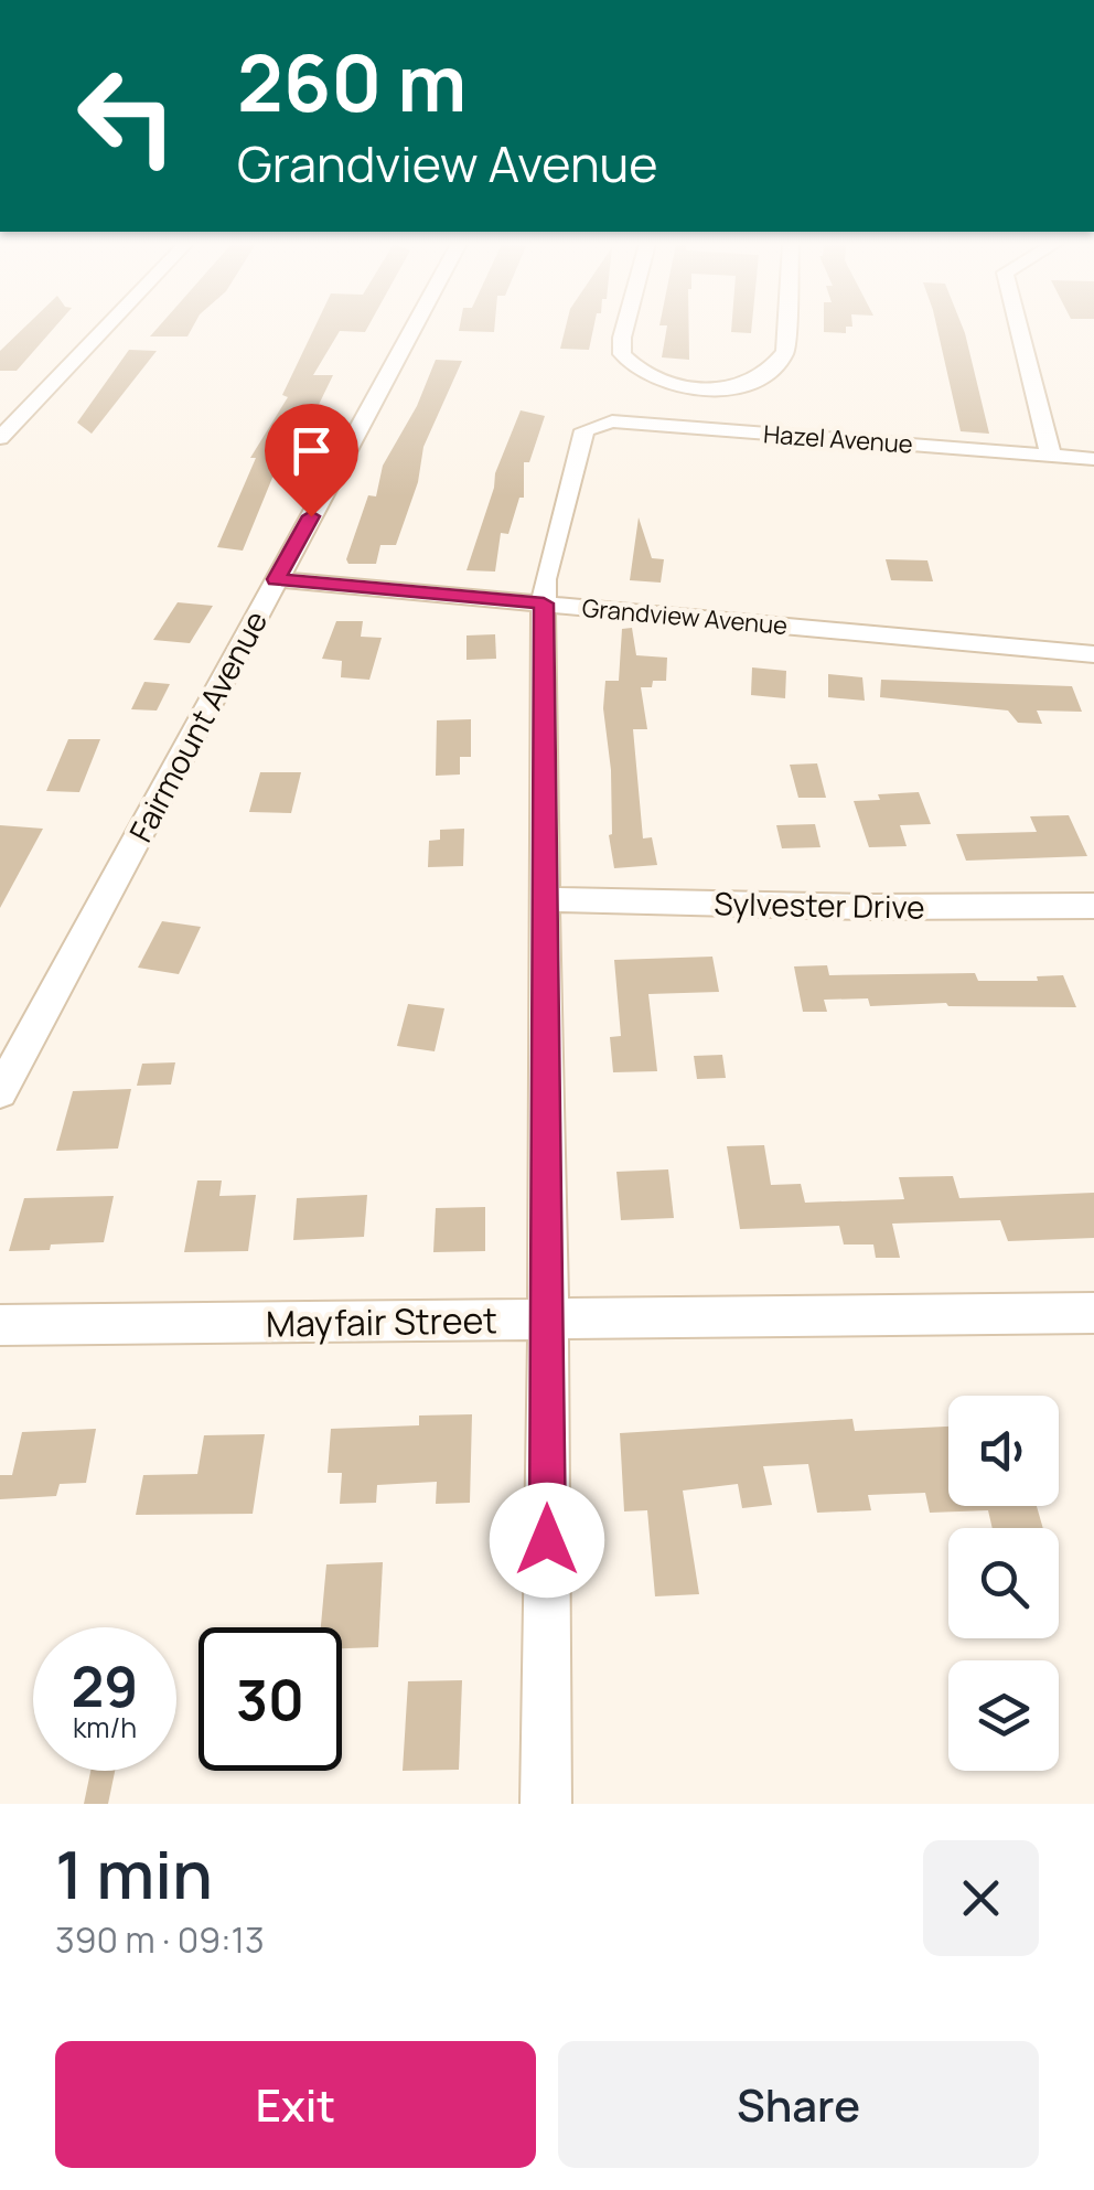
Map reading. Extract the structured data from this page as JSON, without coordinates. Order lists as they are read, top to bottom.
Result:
{
  "streets": {
    "street": [
      "Hazel Avenue",
      "Grandview Avenue",
      "Fairmount Avenue",
      "Sylvester Drive",
      "Mayfair Street"
    ]
  },
  "crossings": [
    ["Hazel Avenue", "Grandview Avenue"],
    ["Grandview Avenue", "Fairmount Avenue"]
  ],
  "page": {
    "turn": ["260 m", "Grandview Avenue"],
    "speed": "29 km/h",
    "limit": "30",
    "heading": ["1 min", "390 m · 09:13"],
    "buttons": ["Exit", "Share"]
  }
}
